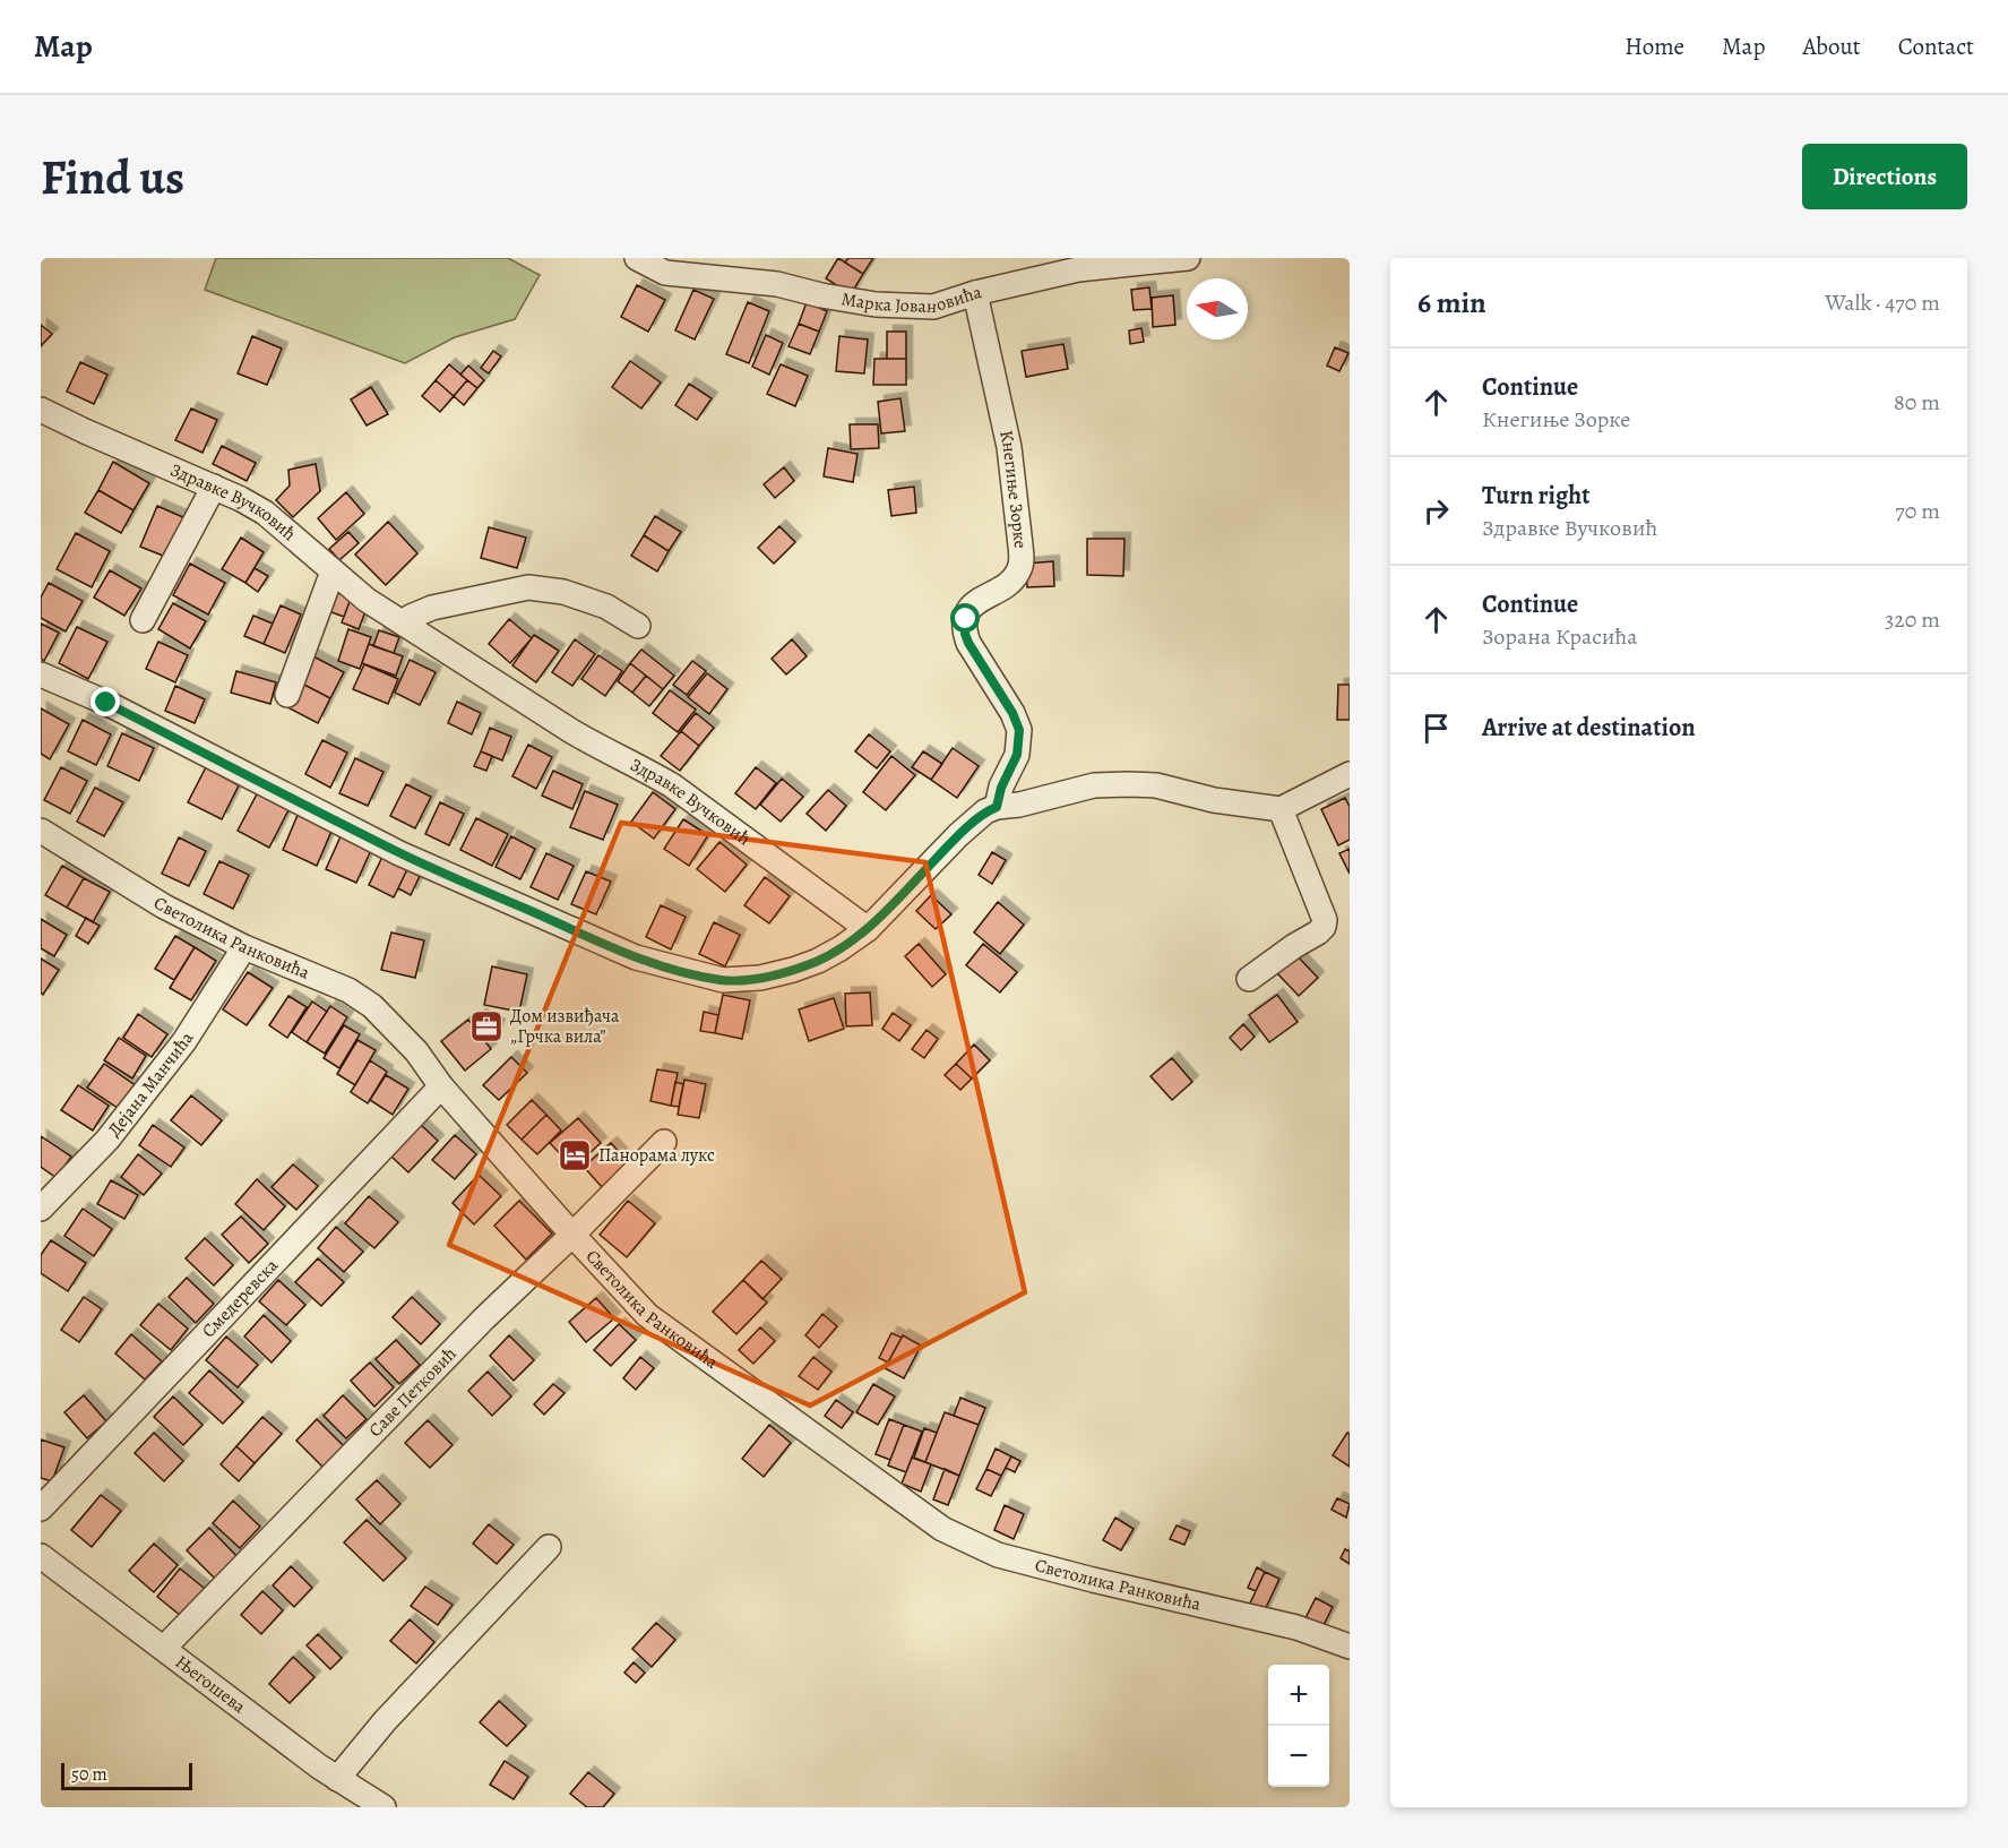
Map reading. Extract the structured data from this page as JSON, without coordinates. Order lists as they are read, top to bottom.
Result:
{
  "streets": {
    "street": [
      "Марка Јовановића",
      "Кнегиње Зорке",
      "Здравке Вучковић",
      "Светолика Ранковића",
      "Дејана Манчића",
      "Смедеревска",
      "Саве Петковић",
      "Његошева"
    ]
  },
  "crossings": [
    ["Марка Јовановића", "Кнегиње Зорке"],
    ["Светолика Ранковића", "Дејана Манчића"],
    ["Светолика Ранковића", "Смедеревска"],
    ["Светолика Ранковића", "Саве Петковић"],
    ["Саве Петковић", "Његошева"]
  ],
  "places": {
    "office": ["Дом извиђача „Грчка вила”"],
    "hotel": ["Панорама лукс"]
  },
  "scale_bar": "50 m",
  "north": "left",
  "page": {
    "header": "Map",
    "nav": [
      "Home",
      "Map",
      "About",
      "Contact"
    ],
    "buttons": "Directions",
    "title": "Find us",
    "heading": ["6 min", "Walk · 470 m"],
    "list": [
      ["Continue", "Кнегиње Зорке", "80 m"],
      ["Turn right", "Здравке Вучковић", "70 m"],
      ["Continue", "Зорана Красића", "320 m"],
      "Arrive at destination"
    ],
    "map_buttons": ["+", "−"],
    "scale": "50 m"
  }
}
